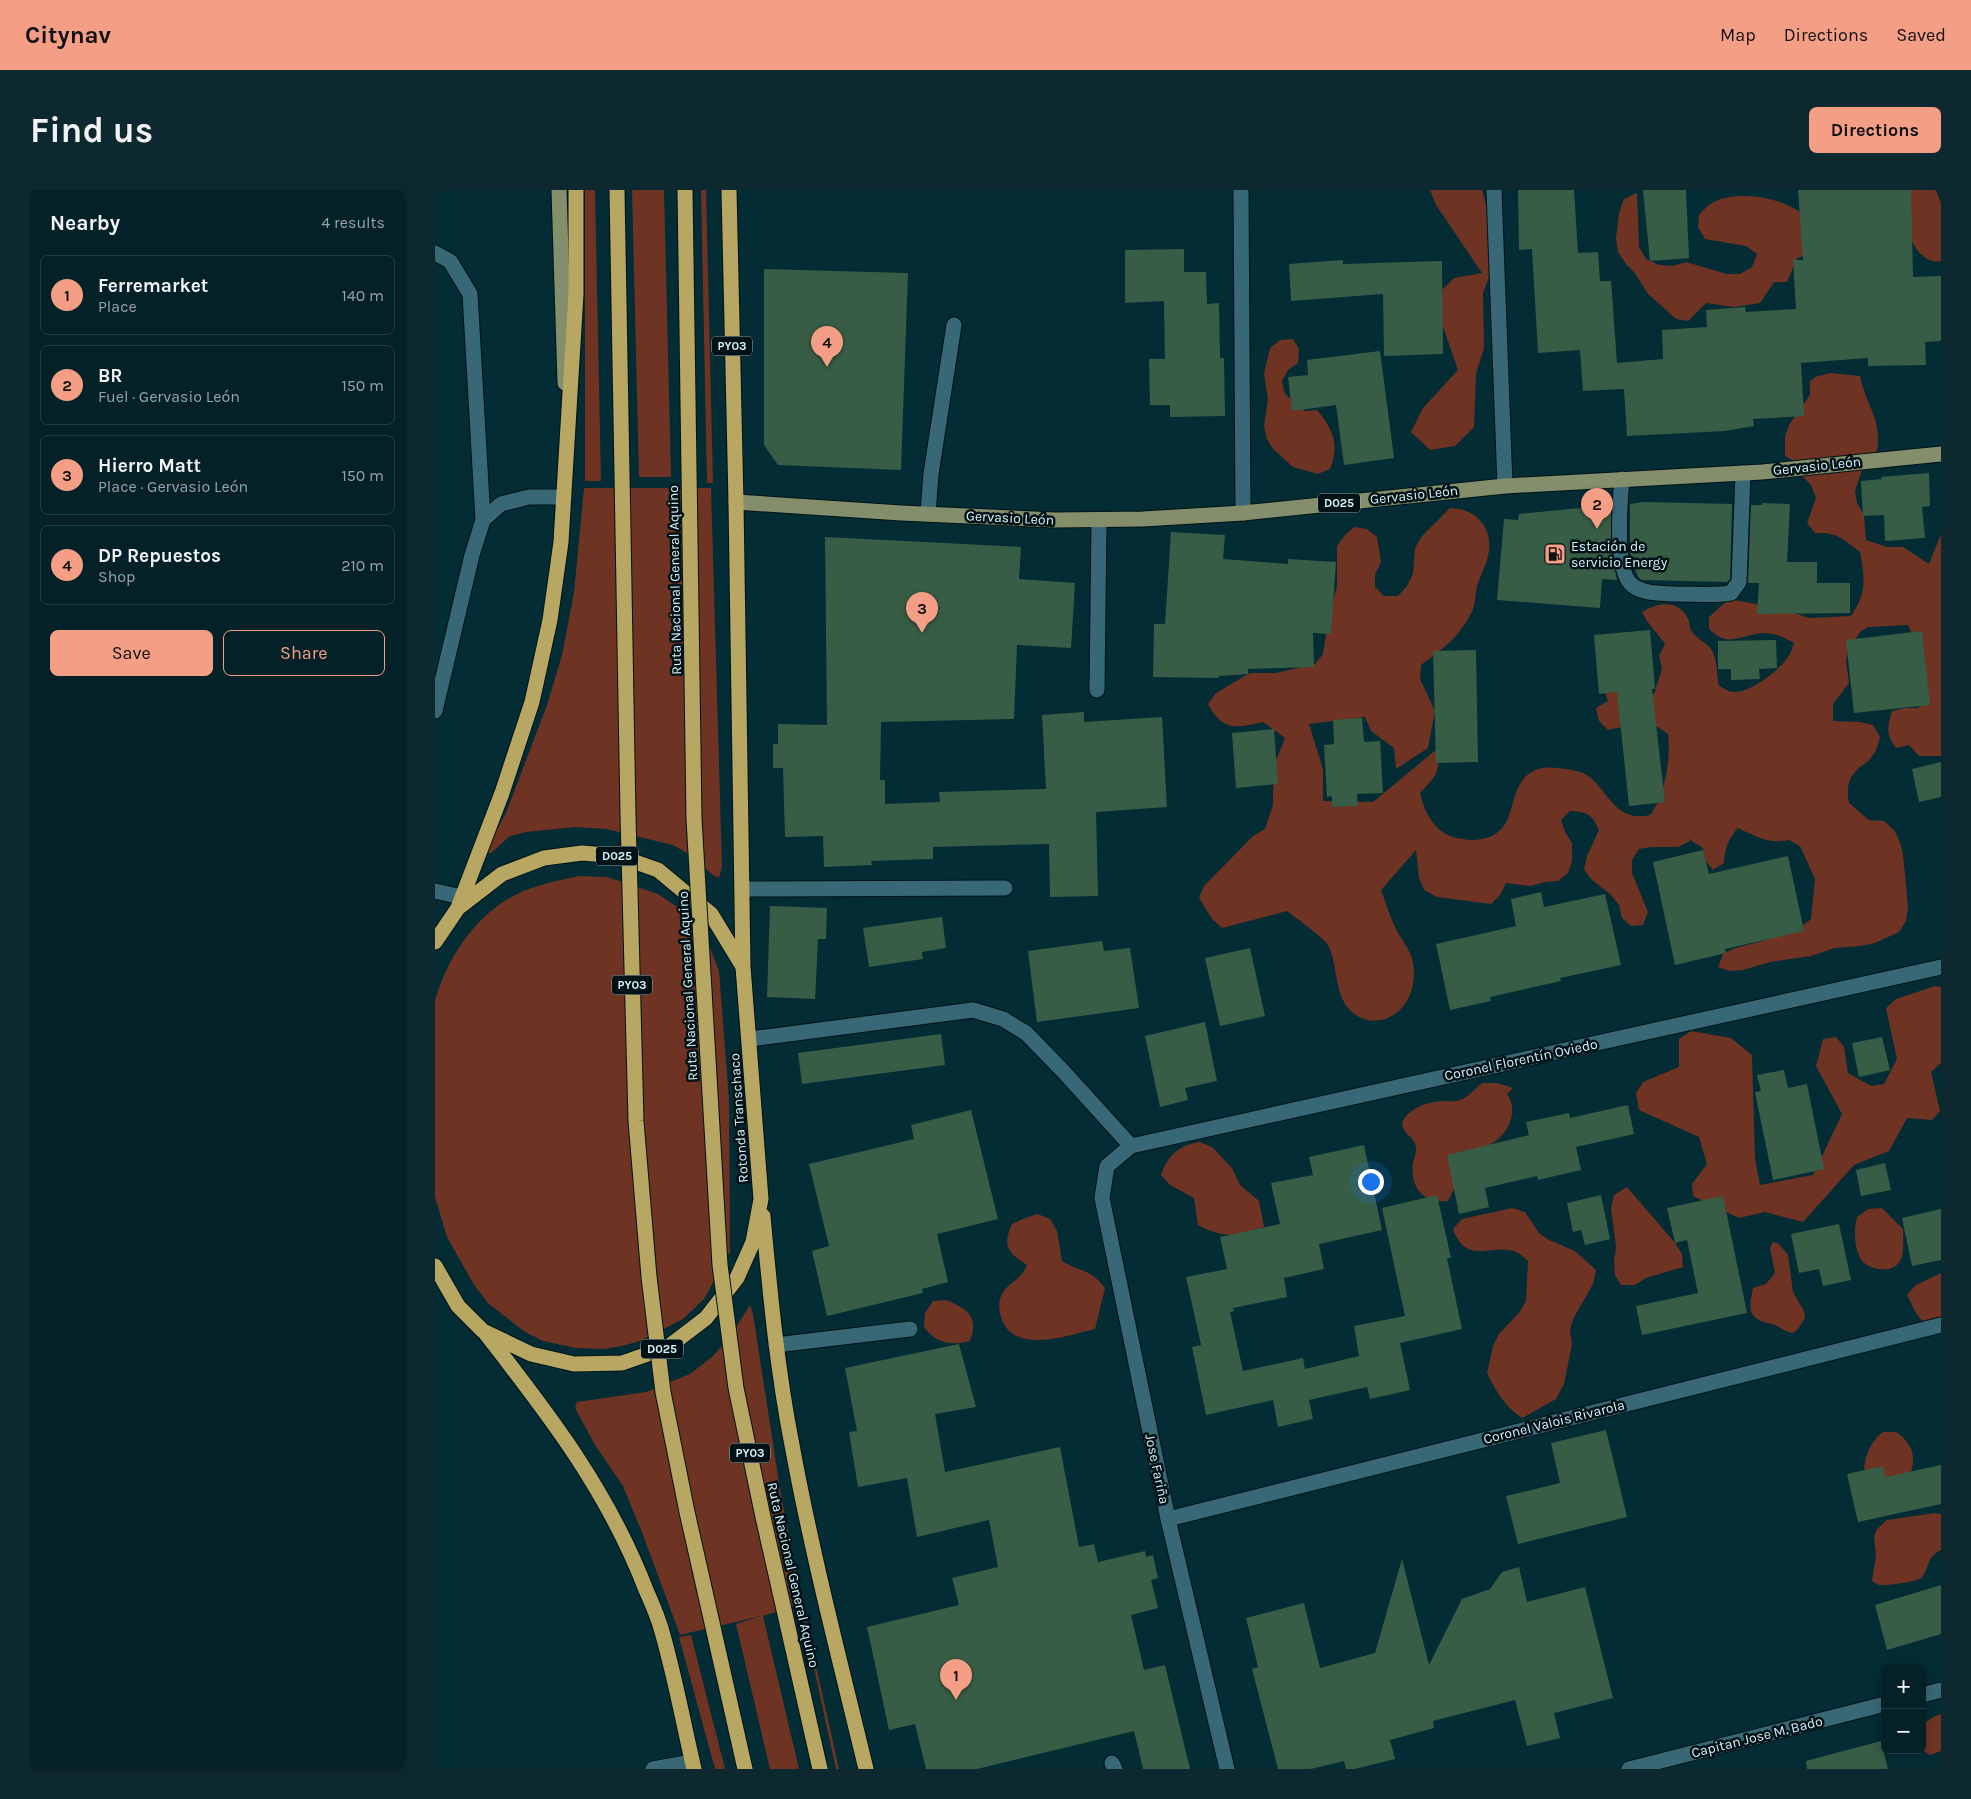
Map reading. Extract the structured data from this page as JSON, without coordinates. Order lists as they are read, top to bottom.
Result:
{
  "streets": {
    "highway": [
      "PY03",
      "D025",
      "Ruta Nacional General Aquino",
      "Rotonda Transchaco"
    ],
    "main road": ["Gervasio León"],
    "street": [
      "Coronel Florentín Oviedo",
      "Coronel Valois Rivarola",
      "Jose Fariña",
      "Capitan Jose M. Bado"
    ]
  },
  "crossings": [
    ["PY03", "Gervasio León"],
    ["PY03", "Rotonda Transchaco"],
    ["D025", "Rotonda Transchaco"],
    ["Ruta Nacional General Aquino", "Rotonda Transchaco"],
    ["Coronel Florentín Oviedo", "Jose Fariña"],
    ["Coronel Valois Rivarola", "Jose Fariña"]
  ],
  "places": {
    "fuel station": ["Estación de servicio Energy"]
  },
  "page": {
    "header": "Citynav",
    "nav": ["Map", "Directions", "Saved"],
    "buttons": [
      "Directions",
      ["Save", "Share"]
    ],
    "title": "Find us",
    "heading": ["Nearby", "4 results"],
    "list": [
      {
        "mark": "1",
        "name": "Ferremarket",
        "note": "Place",
        "value": "140 m"
      },
      {
        "mark": "2",
        "name": "BR",
        "note": "Fuel · Gervasio León",
        "value": "150 m"
      },
      {
        "mark": "3",
        "name": "Hierro Matt",
        "note": "Place · Gervasio León",
        "value": "150 m"
      },
      {
        "mark": "4",
        "name": "DP Repuestos",
        "note": "Shop",
        "value": "210 m"
      }
    ],
    "pins": [
      "4",
      "2",
      "3",
      "1"
    ],
    "map_buttons": ["+", "−"]
  }
}
